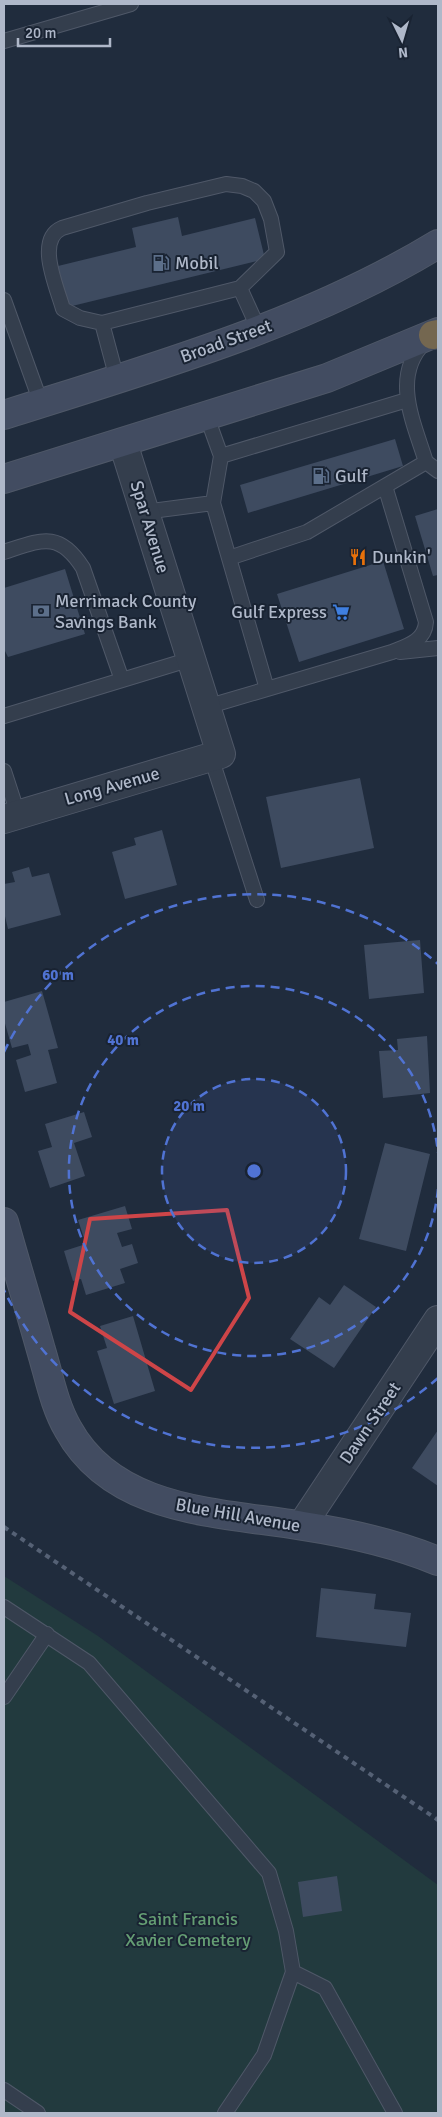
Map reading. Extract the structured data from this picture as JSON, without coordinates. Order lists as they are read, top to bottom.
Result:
{
  "streets": {
    "main road": ["Broad Street", "Blue Hill Avenue"],
    "street": ["Spar Avenue", "Long Avenue", "Dawn Street"]
  },
  "crossings": [
    ["Spar Avenue", "Long Avenue"],
    ["Dawn Street", "Blue Hill Avenue"]
  ],
  "parks": ["Saint Francis Xavier Cemetery"],
  "places": {
    "fuel station": ["Mobil", "Gulf"],
    "restaurant": ["Dunkin'"],
    "bank": ["Merrimack County Savings Bank"],
    "supermarket": ["Gulf Express"]
  },
  "scale_bar": "20 m",
  "north": "bottom",
  "rings": ["60 m", "40 m", "20 m"]
}
